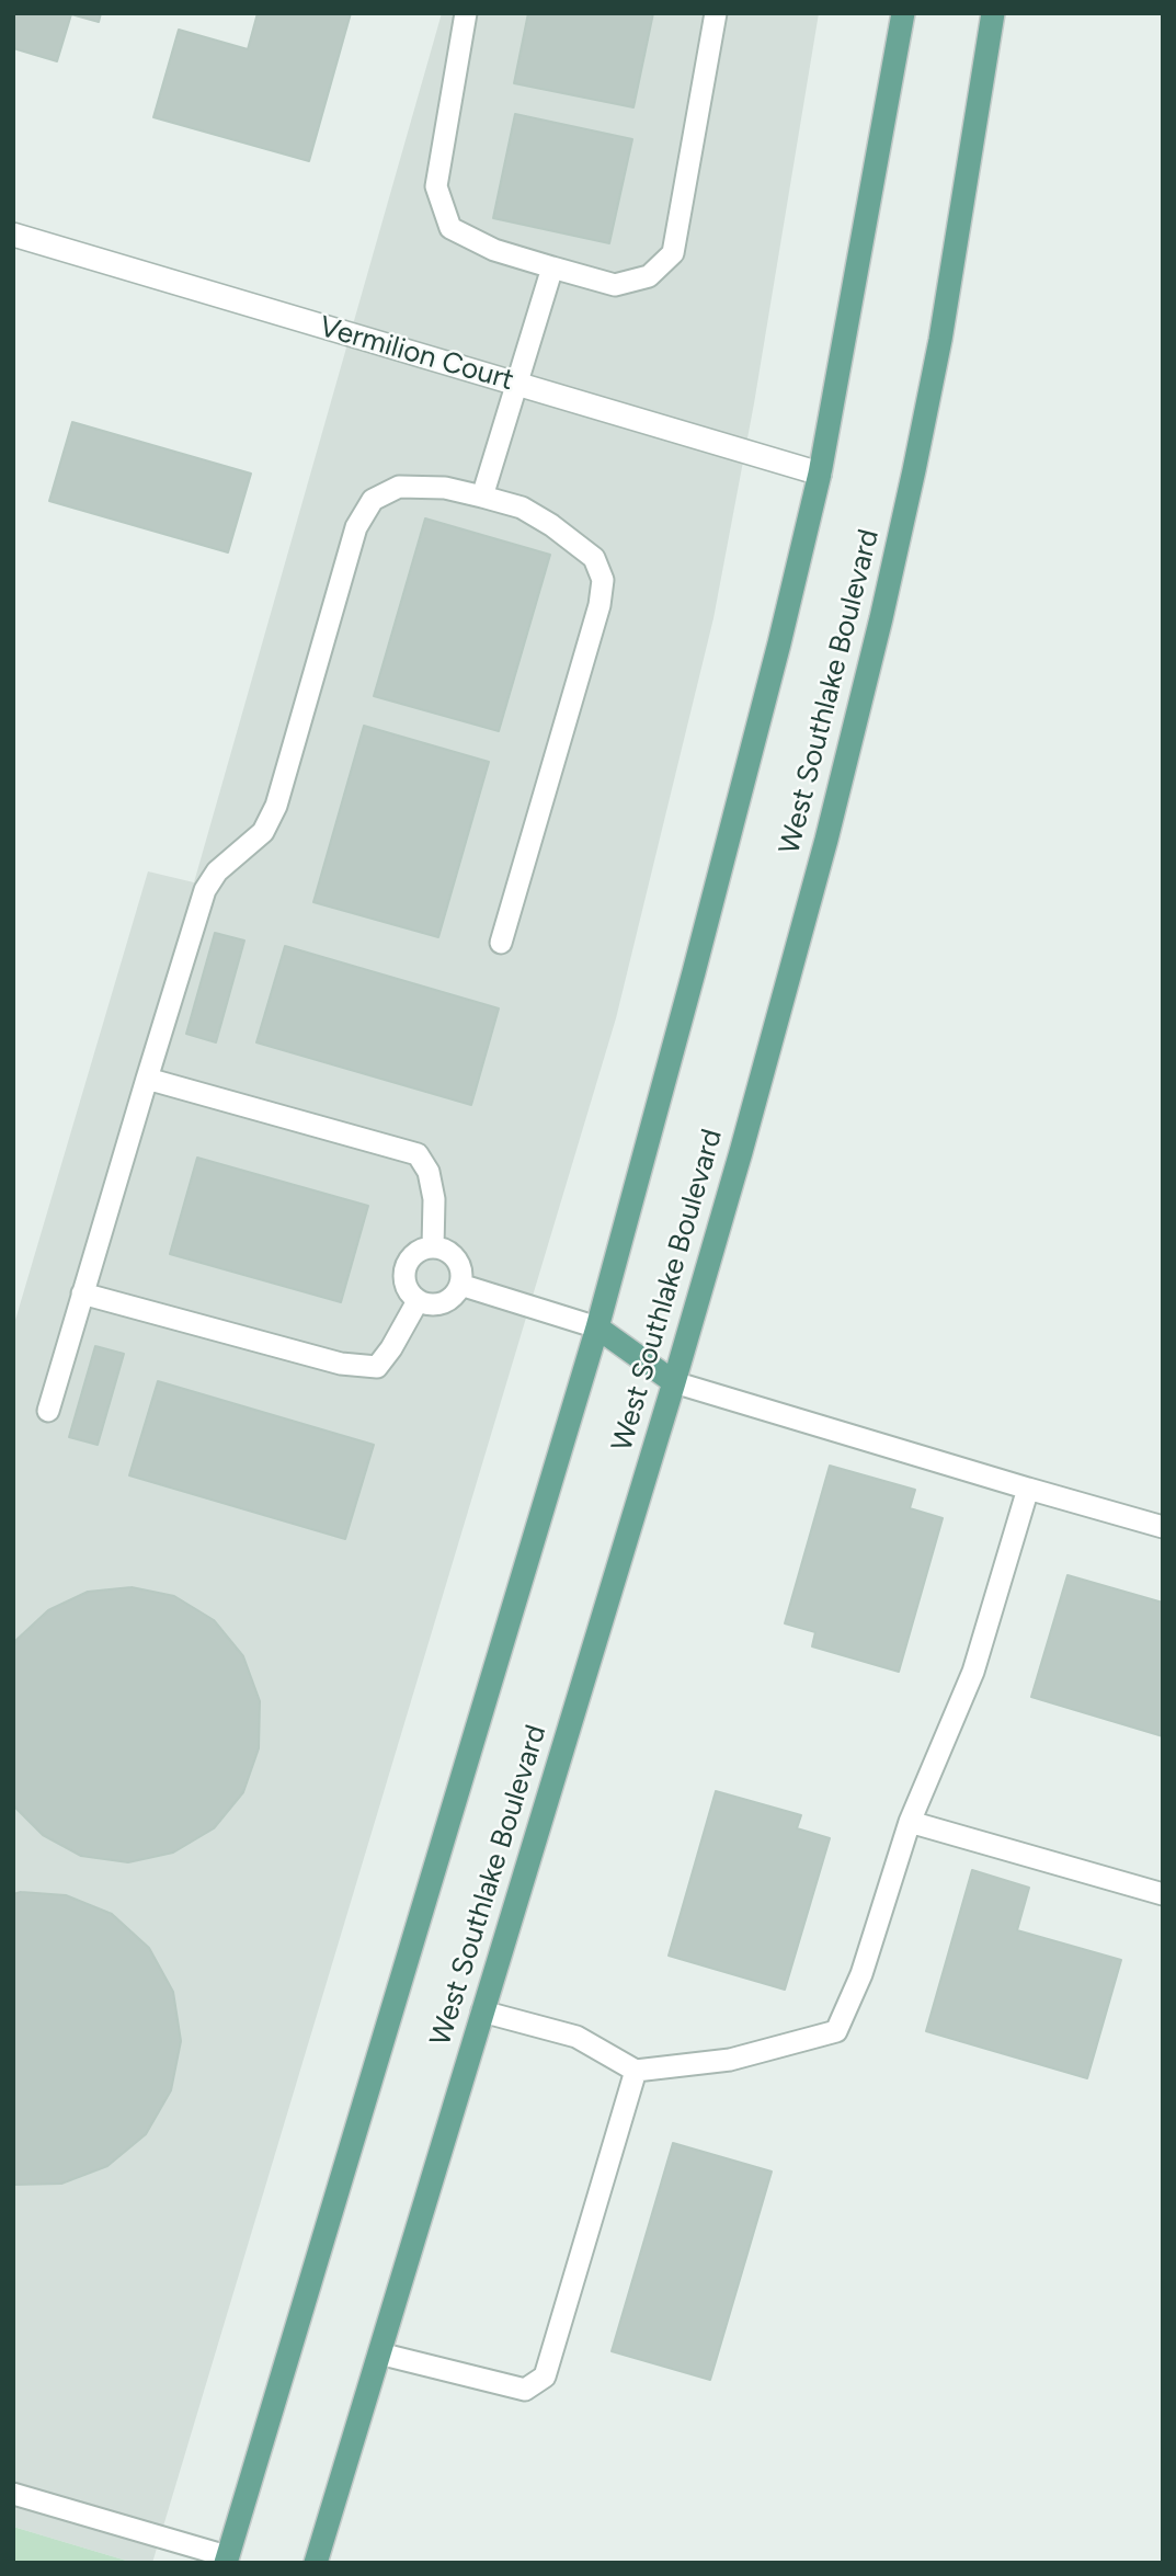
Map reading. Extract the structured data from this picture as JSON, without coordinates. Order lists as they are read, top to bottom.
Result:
{
  "streets": {
    "main road": ["West Southlake Boulevard"],
    "street": ["Vermilion Court"]
  },
  "crossings": [
    ["Vermilion Court", "West Southlake Boulevard"]
  ]
}
